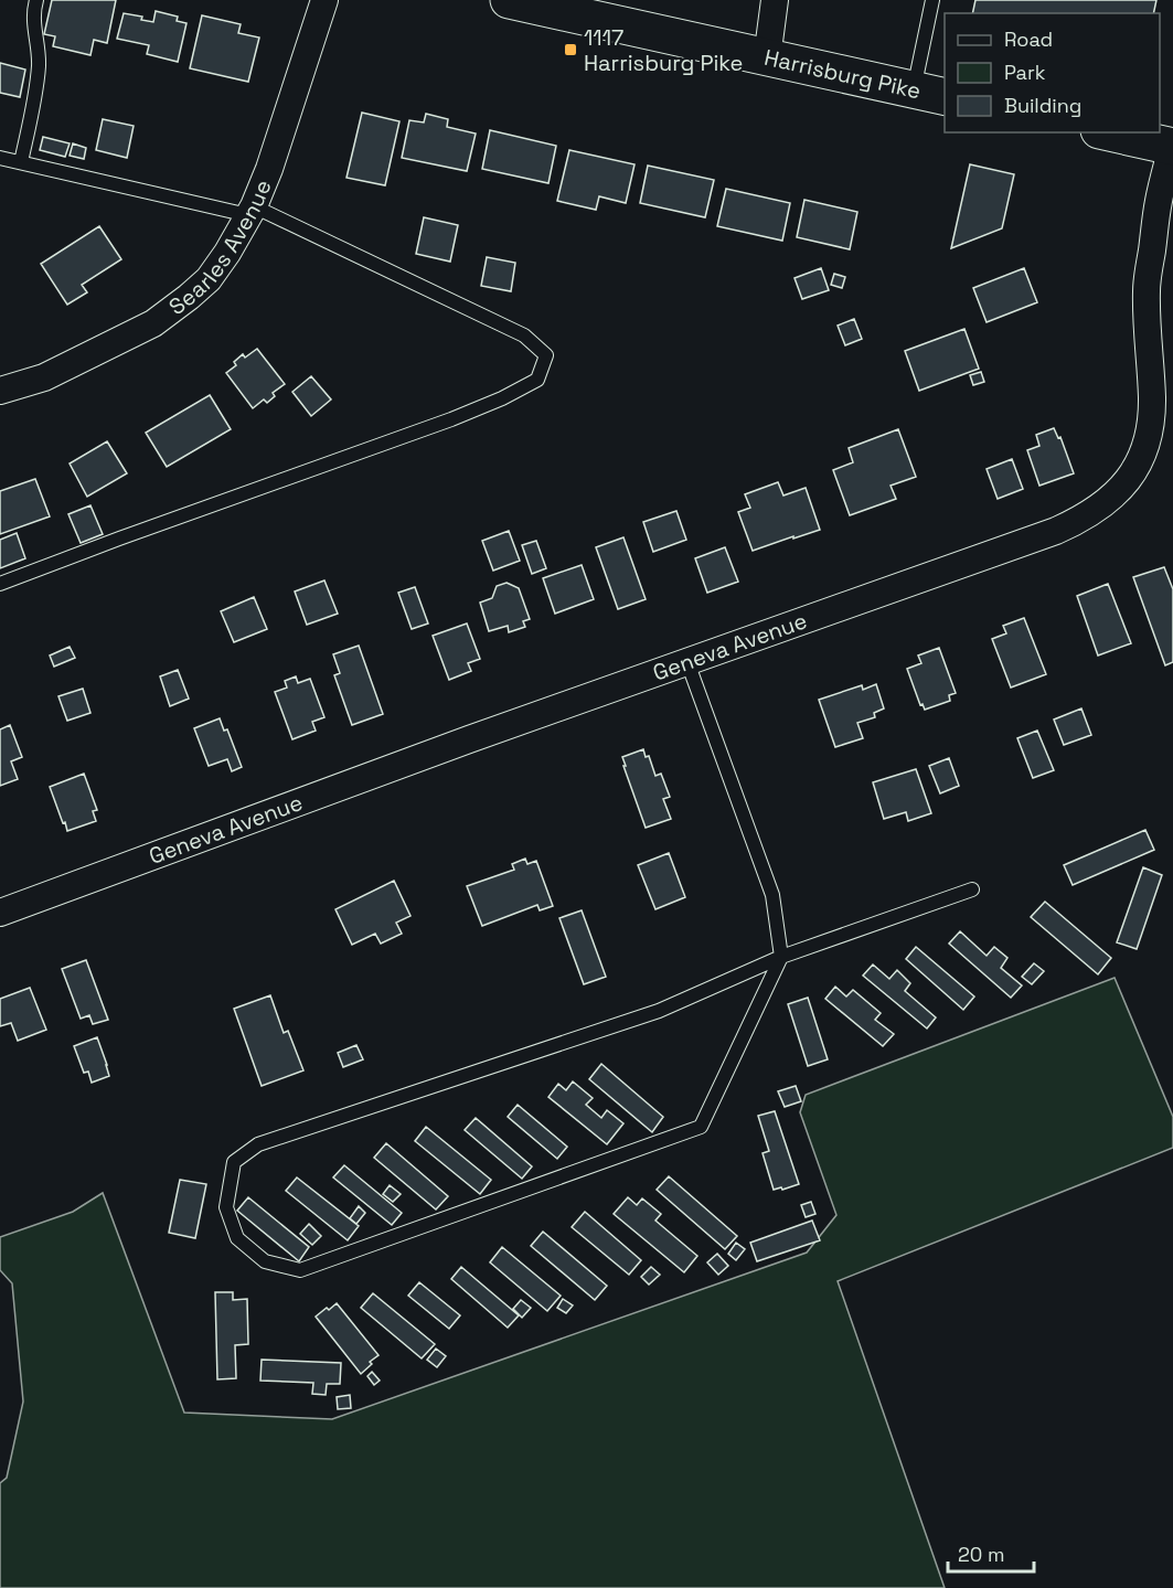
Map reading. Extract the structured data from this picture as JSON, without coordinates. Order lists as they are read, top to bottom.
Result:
{
  "streets": {
    "main road": ["Harrisburg Pike"],
    "street": ["Searles Avenue", "Geneva Avenue"]
  },
  "places": {
    "transit": ["1117 Harrisburg Pike"]
  },
  "legend": ["Road", "Park", "Building"],
  "scale_bar": "20 m"
}
